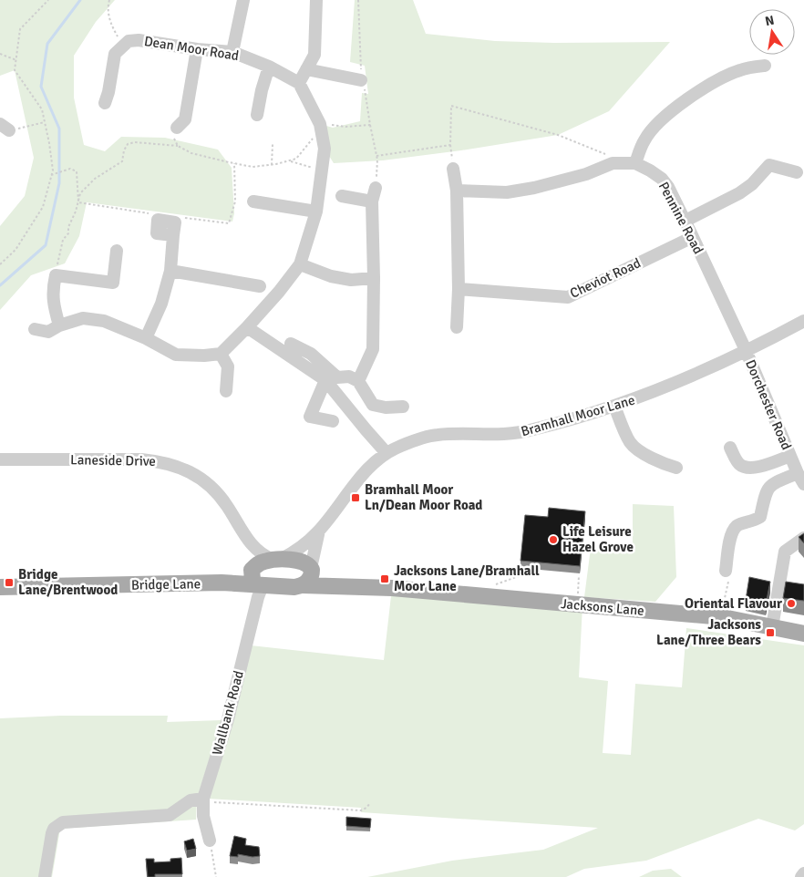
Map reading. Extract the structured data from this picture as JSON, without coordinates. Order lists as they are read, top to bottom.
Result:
{
  "streets": {
    "main road": ["Bridge Lane", "Jacksons Lane"],
    "street": [
      "Dean Moor Road",
      "Pennine Road",
      "Cheviot Road",
      "Dorchester Road",
      "Bramhall Moor Lane",
      "Laneside Drive",
      "Wallbank Road"
    ]
  },
  "crossings": [
    ["Pennine Road", "Cheviot Road"],
    ["Pennine Road", "Dorchester Road"],
    ["Pennine Road", "Bramhall Moor Lane"],
    ["Dorchester Road", "Bramhall Moor Lane"],
    ["Bramhall Moor Lane", "Laneside Drive"],
    ["Bramhall Moor Lane", "Jacksons Lane"],
    ["Laneside Drive", "Bridge Lane"],
    ["Laneside Drive", "Jacksons Lane"],
    ["Laneside Drive", "Wallbank Road"],
    ["Bridge Lane", "Jacksons Lane"],
    ["Bridge Lane", "Wallbank Road"],
    ["Jacksons Lane", "Wallbank Road"]
  ],
  "places": {
    "transit": [
      "Bramhall Moor Ln/Dean Moor Road",
      "Jacksons Lane/Bramhall Moor Lane",
      "Bridge Lane/Brentwood",
      "Jacksons Lane/Three Bears"
    ],
    "other": ["Life Leisure Hazel Grove", "Oriental Flavour"]
  },
  "north": "top"
}
